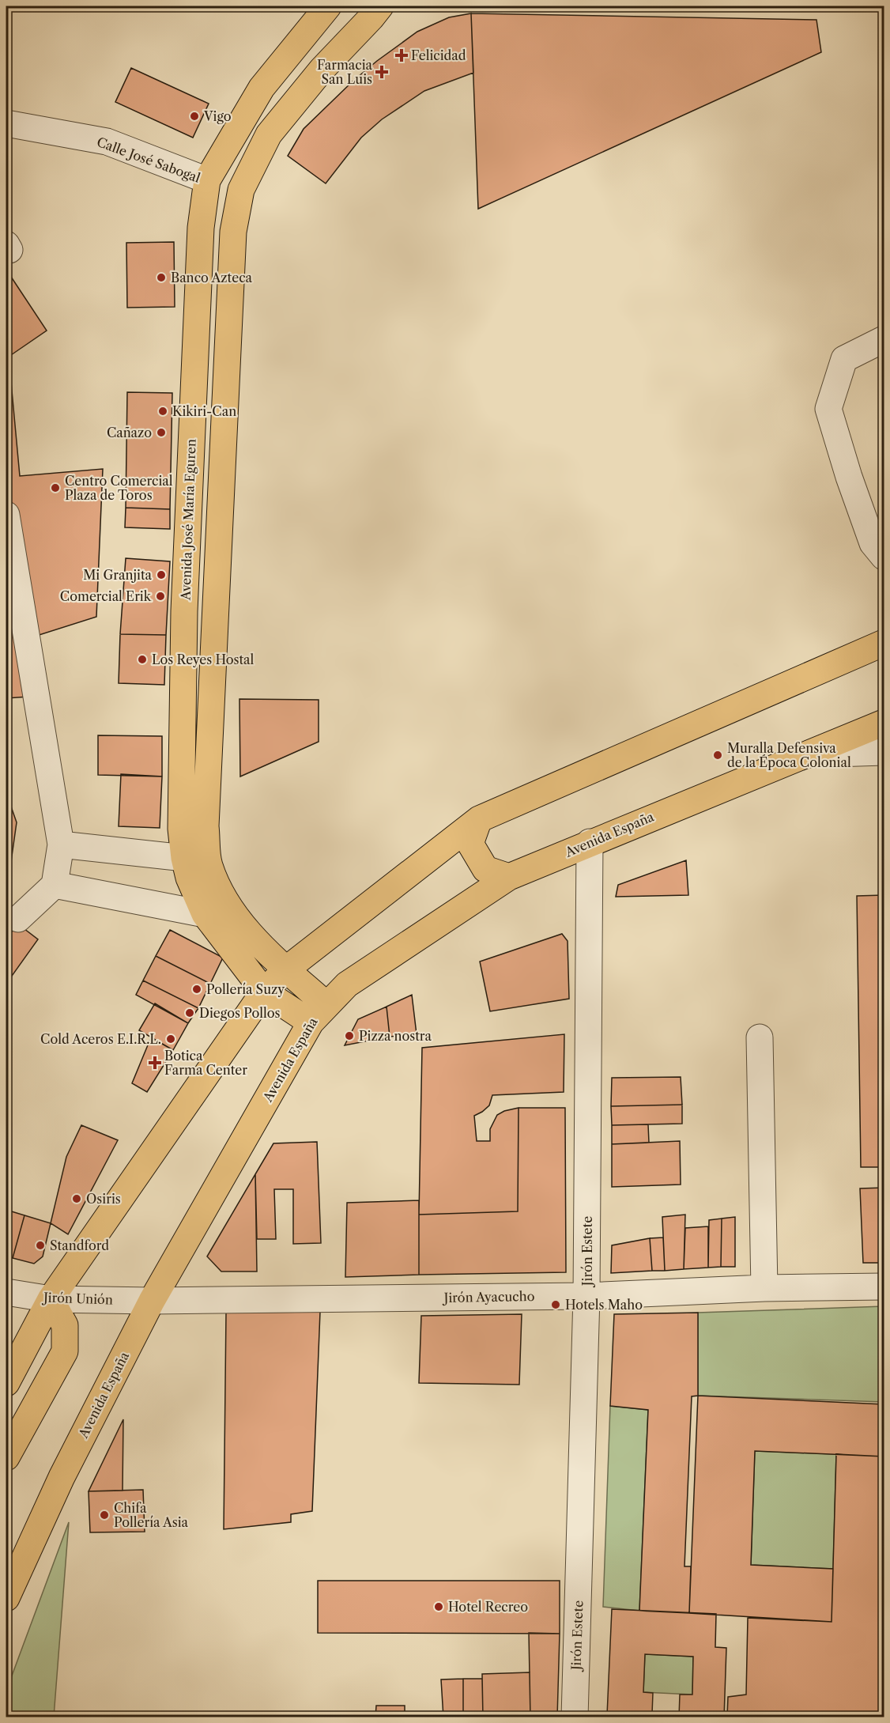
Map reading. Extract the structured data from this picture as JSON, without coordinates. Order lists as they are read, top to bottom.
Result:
{
  "streets": {
    "main road": ["Avenida José María Eguren", "Avenida España"],
    "street": [
      "Calle José Sabogal",
      "Jirón Estete",
      "Jirón Ayacucho",
      "Jirón Unión"
    ]
  },
  "crossings": [
    ["Calle José Sabogal", "Avenida José María Eguren"],
    ["Avenida José María Eguren", "Avenida España"],
    ["Avenida España", "Jirón Estete"],
    ["Avenida España", "Jirón Ayacucho"],
    ["Avenida España", "Jirón Unión"],
    ["Jirón Estete", "Jirón Ayacucho"],
    ["Jirón Ayacucho", "Jirón Unión"]
  ],
  "places": {
    "health": ["Felicidad", "Farmacia San Luis", "Botica Farma Center"],
    "other": [
      "Vigo",
      "Banco Azteca",
      "Kikiri-Can",
      "Cañazo",
      "Centro Comercial Plaza de Toros",
      "Mi Granjita",
      "Comercial Erik",
      "Los Reyes Hostal",
      "Muralla Defensiva de la Época Colonial",
      "Pollería Suzy",
      "Diegos Pollos",
      "Pizza nostra",
      "Cold Aceros E.I.R.L.",
      "Osiris",
      "Standford",
      "Hotels Maho",
      "Chifa Pollería Asia",
      "Hotel Recreo"
    ]
  }
}
